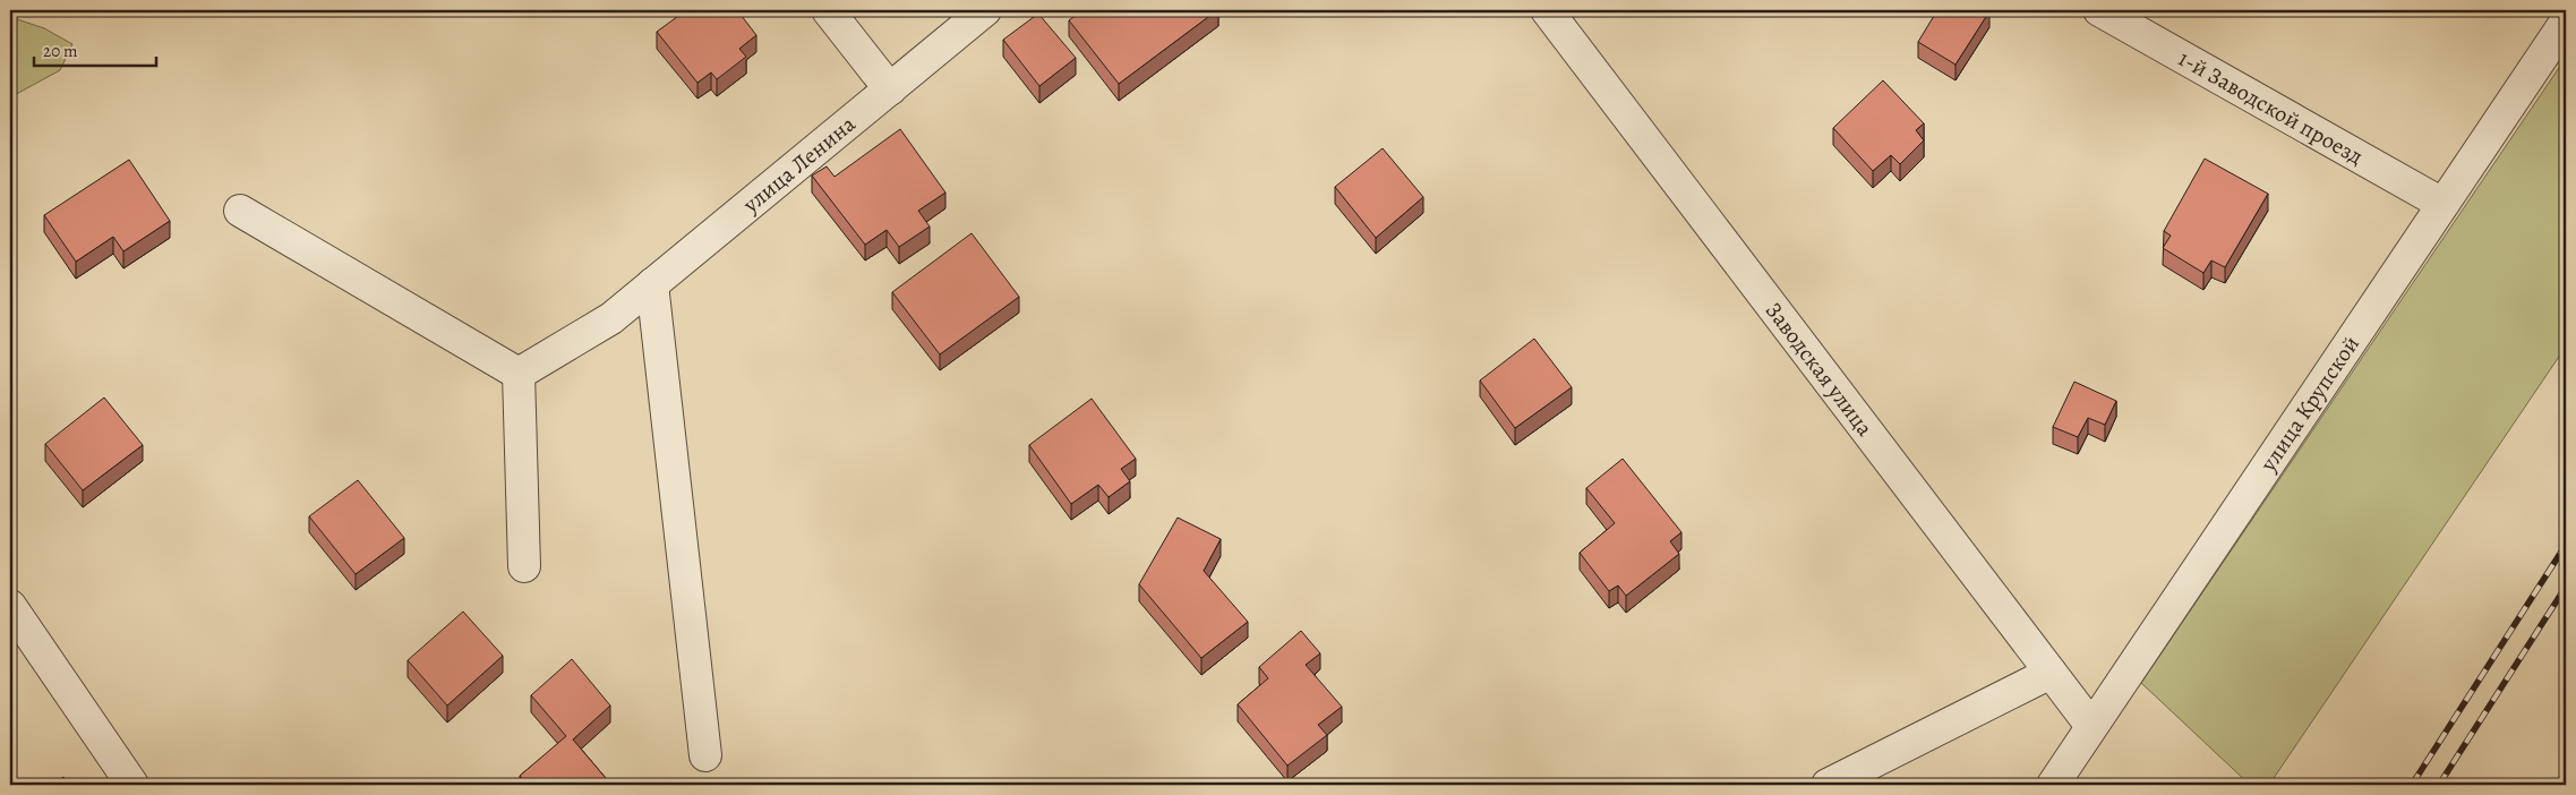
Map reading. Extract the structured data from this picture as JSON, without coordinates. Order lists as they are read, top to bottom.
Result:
{
  "streets": {
    "street": [
      "1-й Заводской проезд",
      "улица Ленина",
      "Заводская улица",
      "улица Крупской"
    ]
  },
  "crossings": [
    ["1-й Заводской проезд", "улица Крупской"],
    ["Заводская улица", "улица Крупской"]
  ],
  "scale_bar": "20 m"
}
